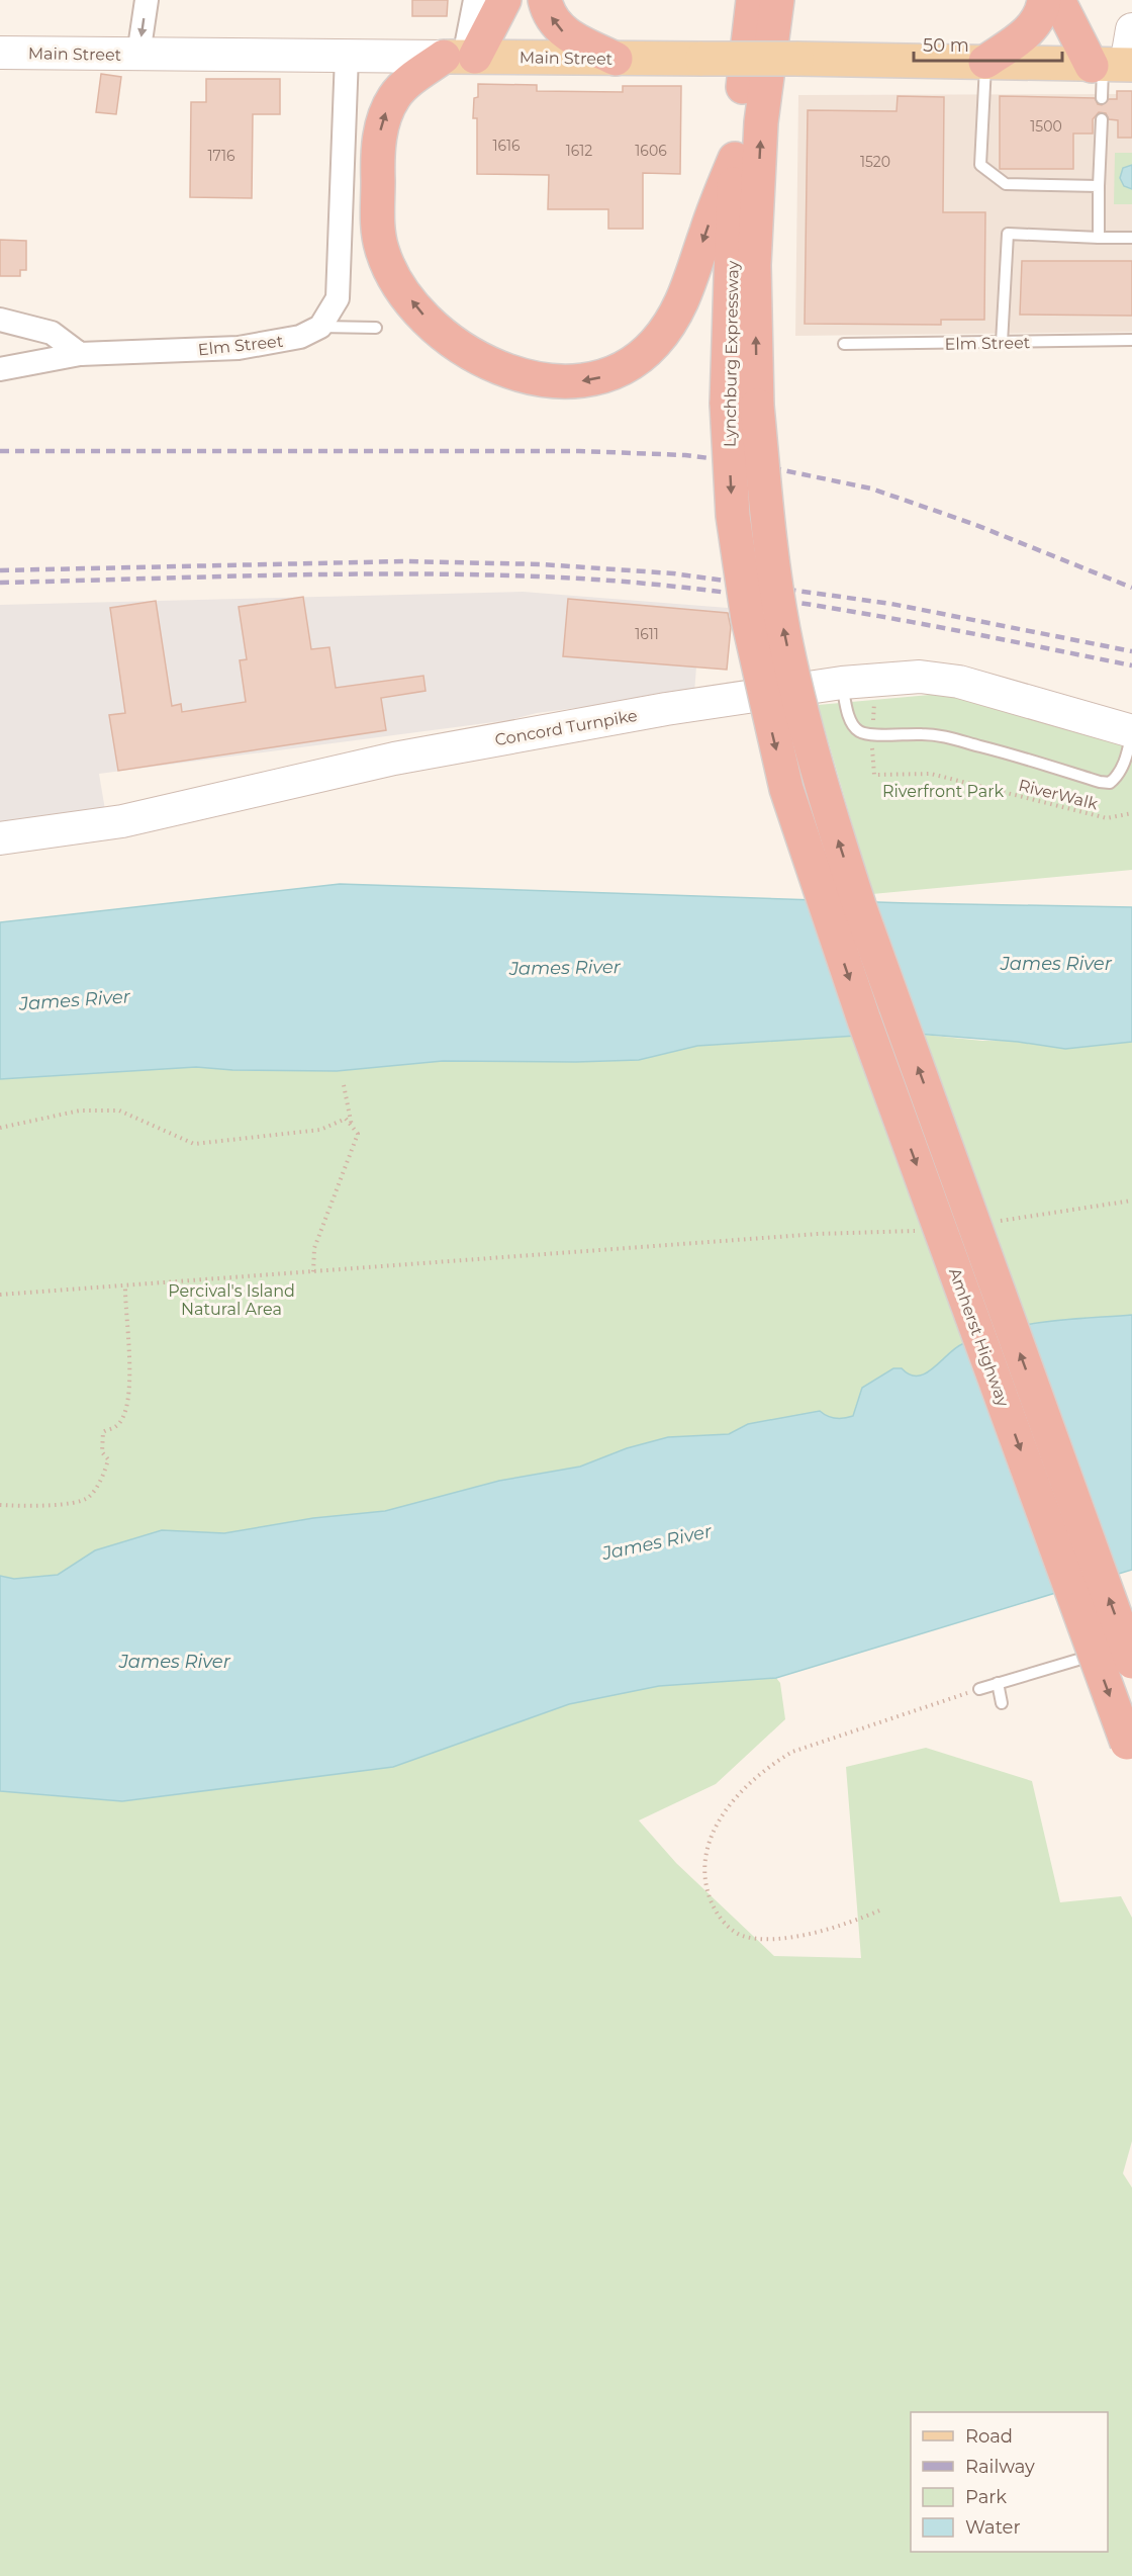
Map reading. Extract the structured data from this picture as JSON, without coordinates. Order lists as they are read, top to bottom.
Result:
{
  "streets": {
    "highway": ["Lynchburg Expressway", "Amherst Highway"],
    "main road": ["Main Street"],
    "street": ["Elm Street", "Concord Turnpike"],
    "path": ["RiverWalk"]
  },
  "crossings": [
    ["Lynchburg Expressway", "Amherst Highway"]
  ],
  "water": ["James River"],
  "parks": ["Riverfront Park", "Percival's Island Natural Area"],
  "house_numbers": [
    "1500",
    "1616",
    "1612",
    "1606",
    "1716",
    "1520",
    "1611"
  ],
  "legend": [
    "Road",
    "Railway",
    "Park",
    "Water"
  ],
  "scale_bar": "50 m"
}
